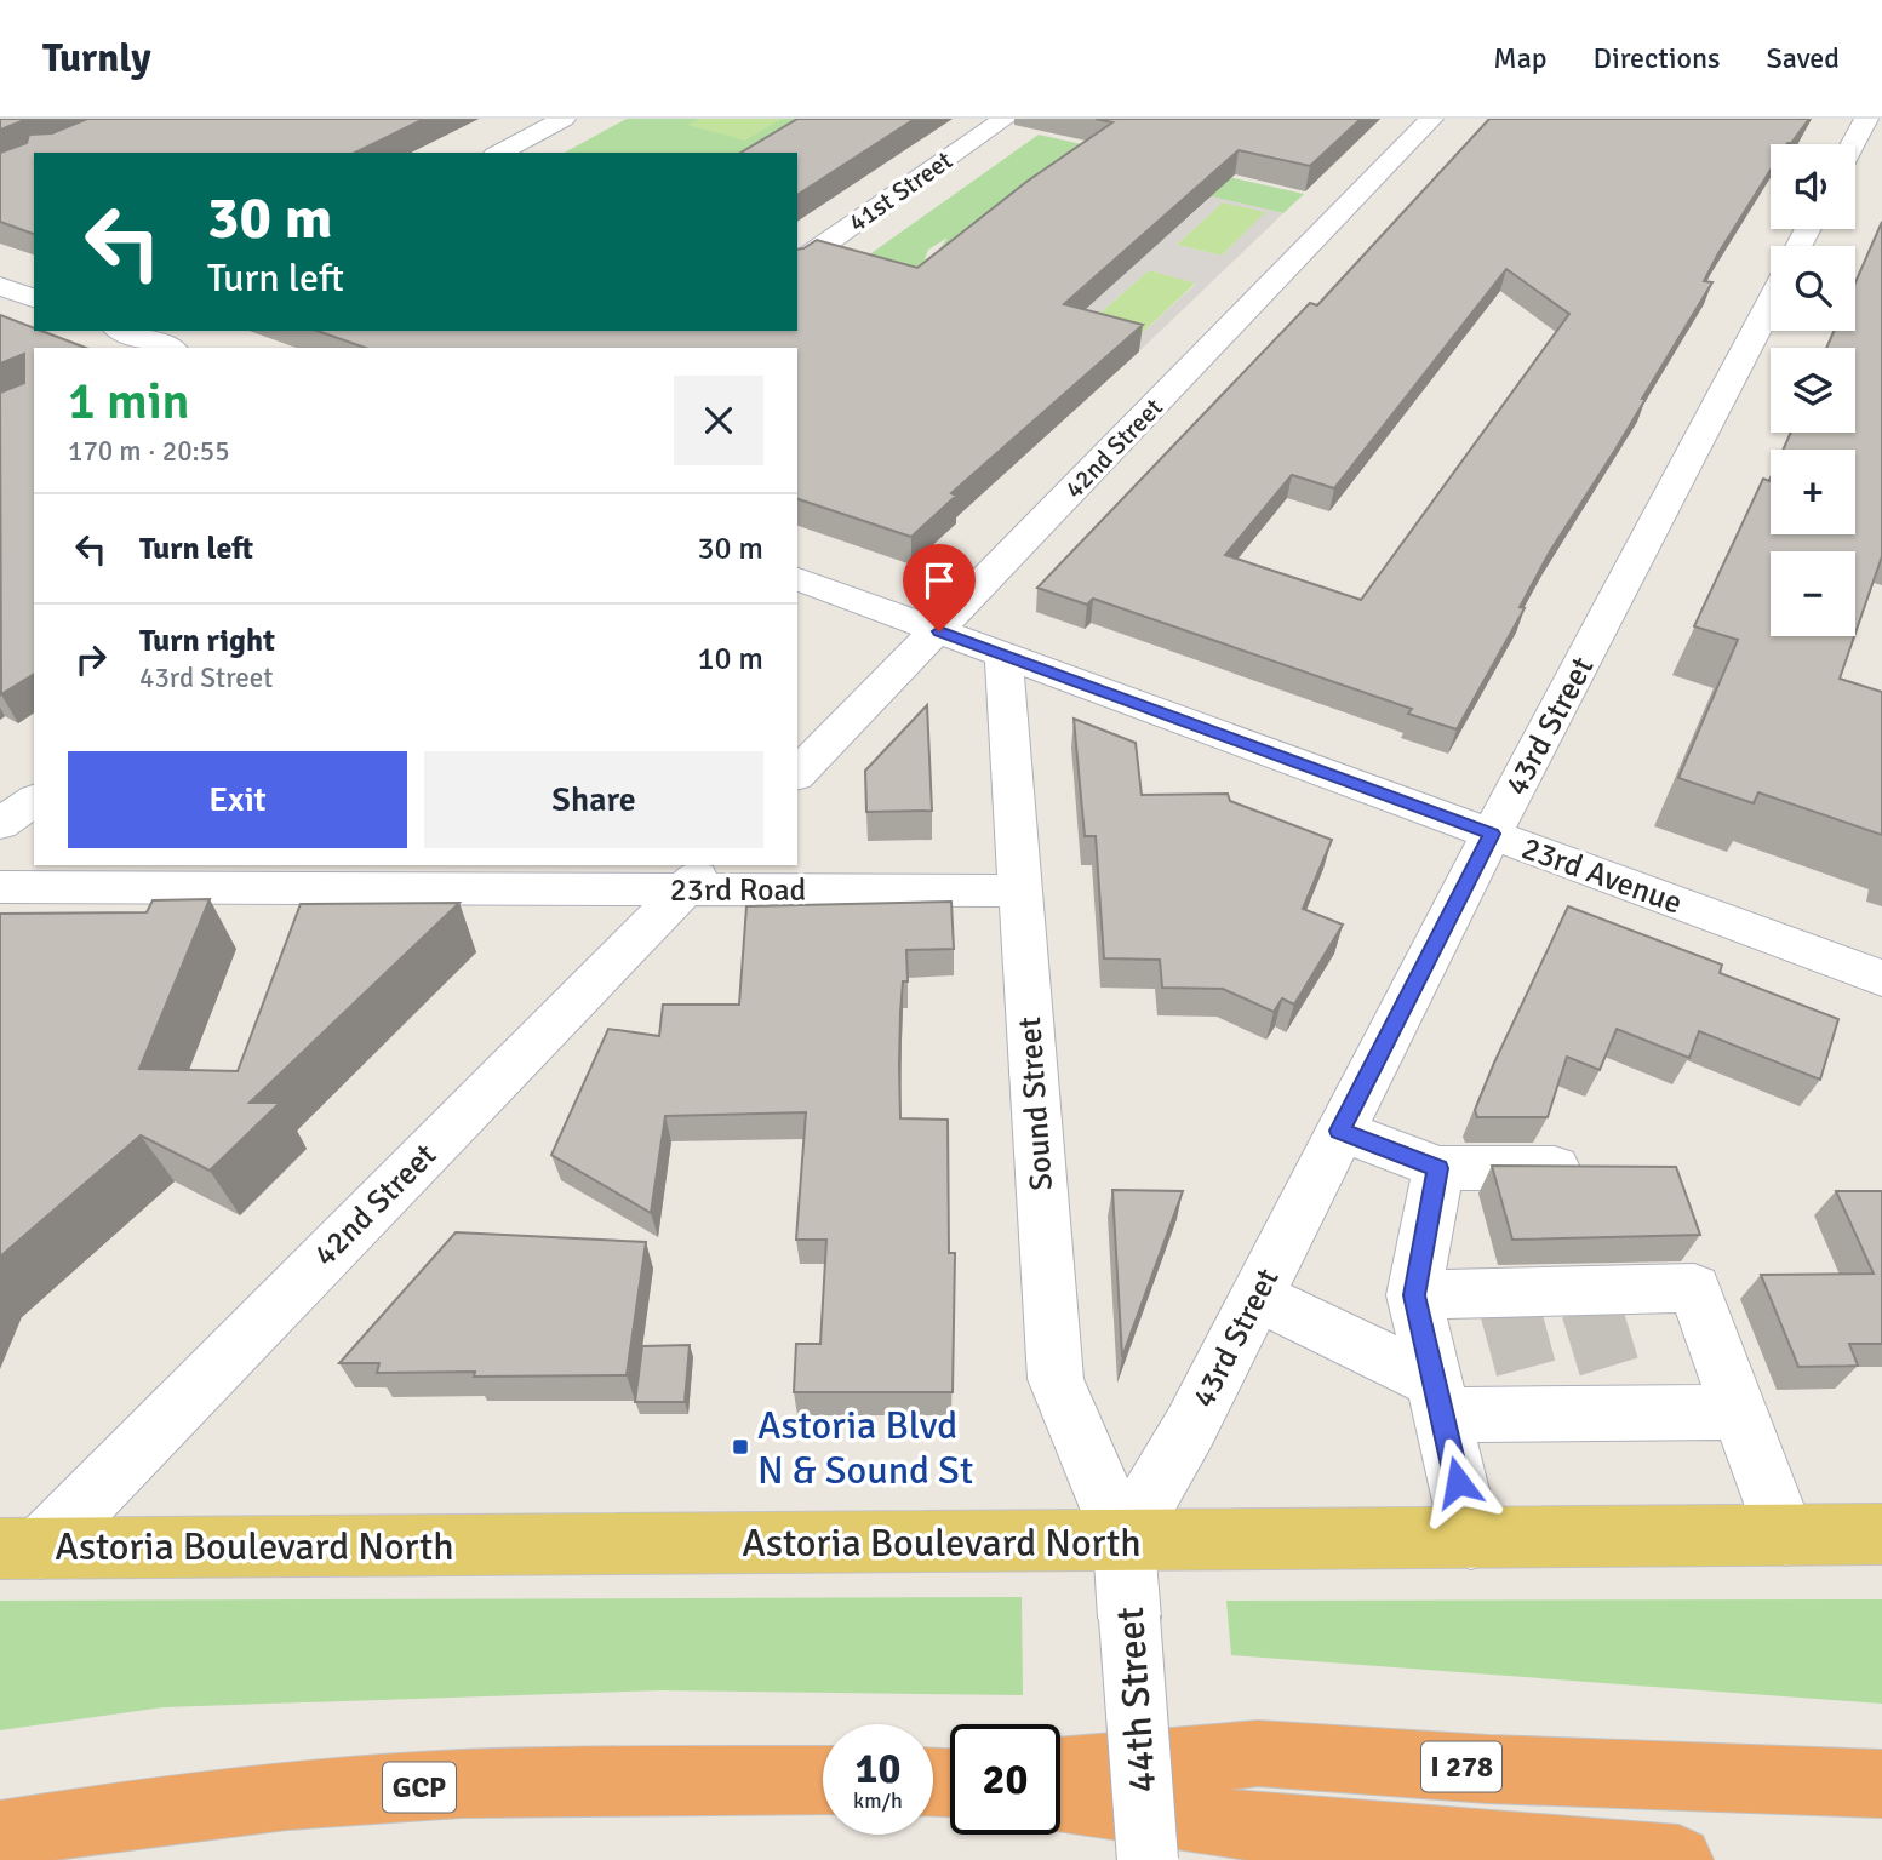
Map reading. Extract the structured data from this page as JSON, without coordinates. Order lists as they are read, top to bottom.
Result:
{
  "streets": {
    "highway": ["I 278", "GCP"],
    "main road": ["Astoria Boulevard North"],
    "street": [
      "41st Street",
      "42nd Street",
      "43rd Street",
      "23rd Avenue",
      "23rd Road",
      "Sound Street",
      "44th Street"
    ]
  },
  "crossings": [
    ["42nd Street", "23rd Avenue"],
    ["42nd Street", "23rd Road"],
    ["42nd Street", "Astoria Boulevard North"],
    ["43rd Street", "23rd Avenue"],
    ["43rd Street", "Sound Street"],
    ["43rd Street", "Astoria Boulevard North"],
    ["43rd Street", "44th Street"],
    ["23rd Avenue", "Sound Street"],
    ["23rd Road", "Sound Street"],
    ["Sound Street", "Astoria Boulevard North"],
    ["Sound Street", "44th Street"],
    ["Astoria Boulevard North", "44th Street"]
  ],
  "places": {
    "transit": ["Astoria Blvd N & Sound St"]
  },
  "page": {
    "header": "Turnly",
    "nav": ["Map", "Directions", "Saved"],
    "map_buttons": ["+", "−"],
    "turn": ["30 m", "Turn left"],
    "heading": ["1 min", "170 m · 20:55"],
    "list": [
      {
        "name": "Turn left",
        "value": "30 m"
      },
      {
        "name": "Turn right",
        "note": "43rd Street",
        "value": "10 m"
      }
    ],
    "buttons": ["Exit", "Share"],
    "speed": "10 km/h",
    "limit": "20"
  }
}
